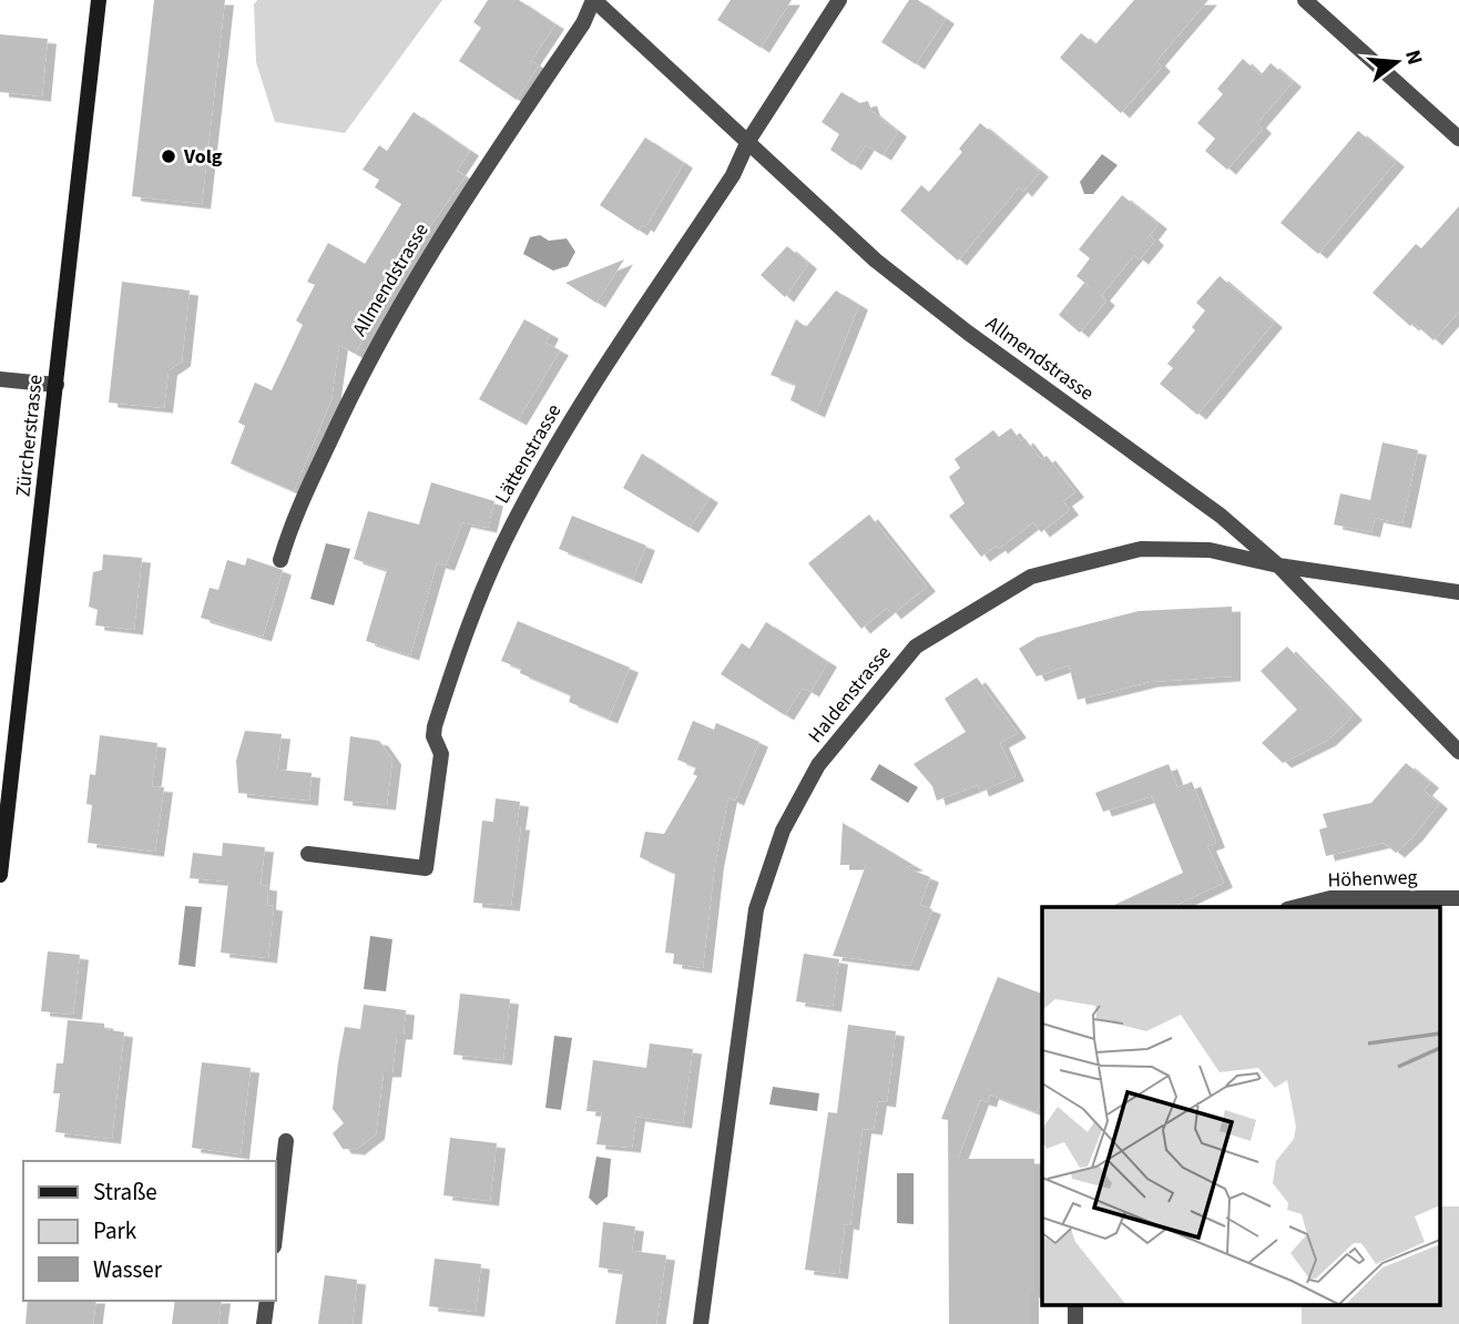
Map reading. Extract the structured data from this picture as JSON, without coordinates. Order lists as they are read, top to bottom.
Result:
{
  "streets": {
    "street": [
      "Allmendstrasse",
      "Zürcherstrasse",
      "Lättenstrasse",
      "Haldenstrasse",
      "Höhenweg"
    ]
  },
  "crossings": [
    ["Allmendstrasse", "Lättenstrasse"],
    ["Allmendstrasse", "Haldenstrasse"]
  ],
  "places": ["Volg"],
  "legend": ["Straße", "Park", "Wasser"],
  "north": "right"
}
